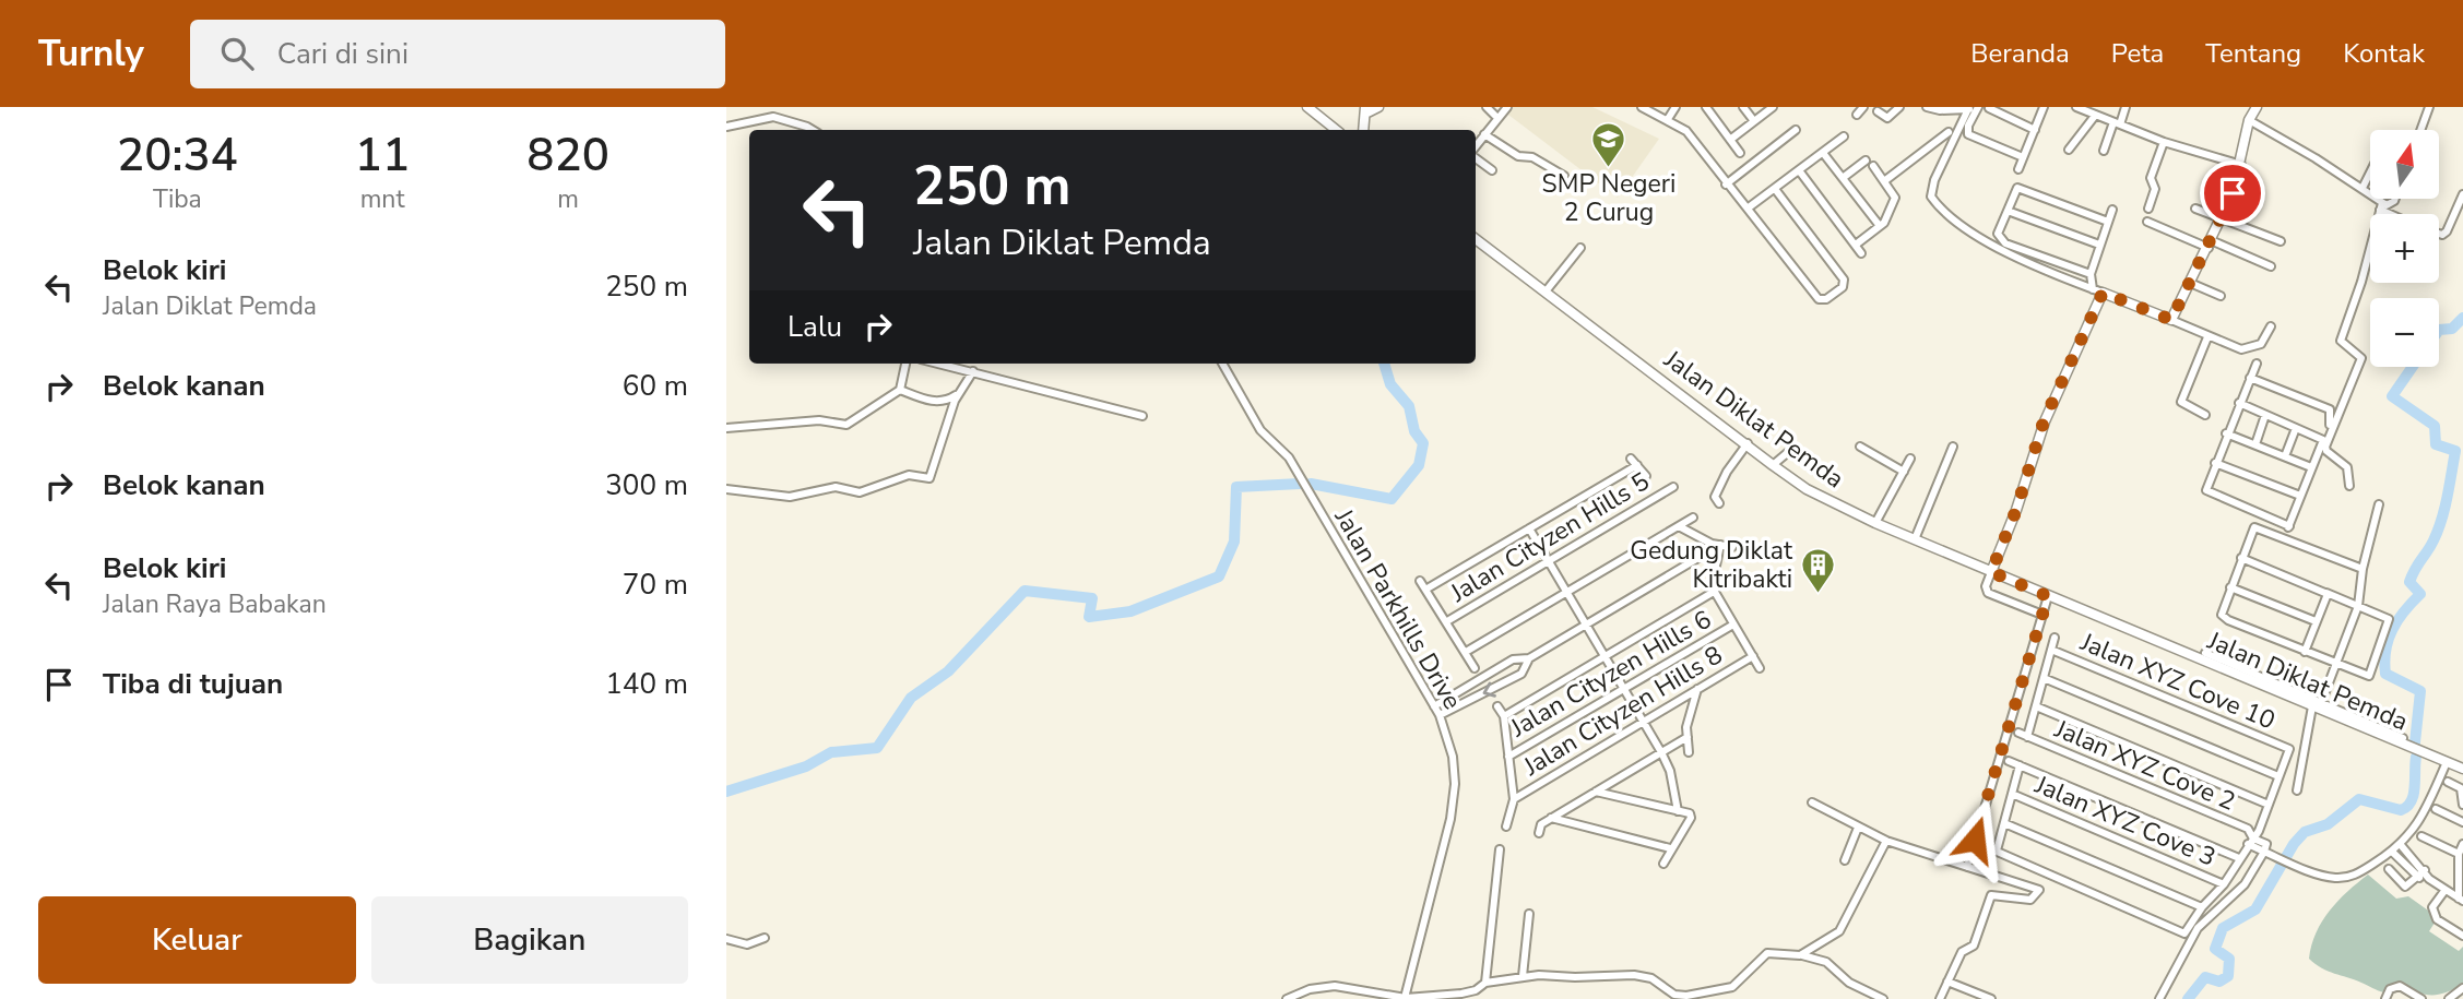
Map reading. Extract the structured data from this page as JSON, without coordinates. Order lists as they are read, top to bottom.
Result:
{
  "streets": {
    "street": [
      "Jalan Diklat Pemda",
      "Jalan Cityzen Hills 5",
      "Jalan Parkhills Drive",
      "Jalan Cityzen Hills 6",
      "Jalan XYZ Cove 10",
      "Jalan Cityzen Hills 8",
      "Jalan XYZ Cove 2",
      "Jalan XYZ Cove 3"
    ]
  },
  "places": {
    "school or university": ["SMP Negeri 2 Curug"],
    "building": ["Gedung Diklat Kitribakti"]
  },
  "north": "top",
  "page": {
    "header": "Turnly",
    "search": "Cari di sini",
    "nav": [
      "Beranda",
      "Peta",
      "Tentang",
      "Kontak"
    ],
    "eta": [
      "20:34",
      "Tiba",
      "11",
      "mnt",
      "820",
      "m"
    ],
    "map_buttons": ["+", "−"],
    "turn": ["250 m", "Jalan Diklat Pemda"],
    "list": [
      {
        "name": "Belok kiri",
        "note": "Jalan Diklat Pemda",
        "value": "250 m"
      },
      {
        "name": "Belok kanan",
        "value": "60 m"
      },
      {
        "name": "Belok kanan",
        "value": "300 m"
      },
      {
        "name": "Belok kiri",
        "note": "Jalan Raya Babakan",
        "value": "70 m"
      },
      {
        "name": "Tiba di tujuan",
        "value": "140 m"
      }
    ],
    "then": "Lalu",
    "buttons": ["Keluar", "Bagikan"]
  }
}
